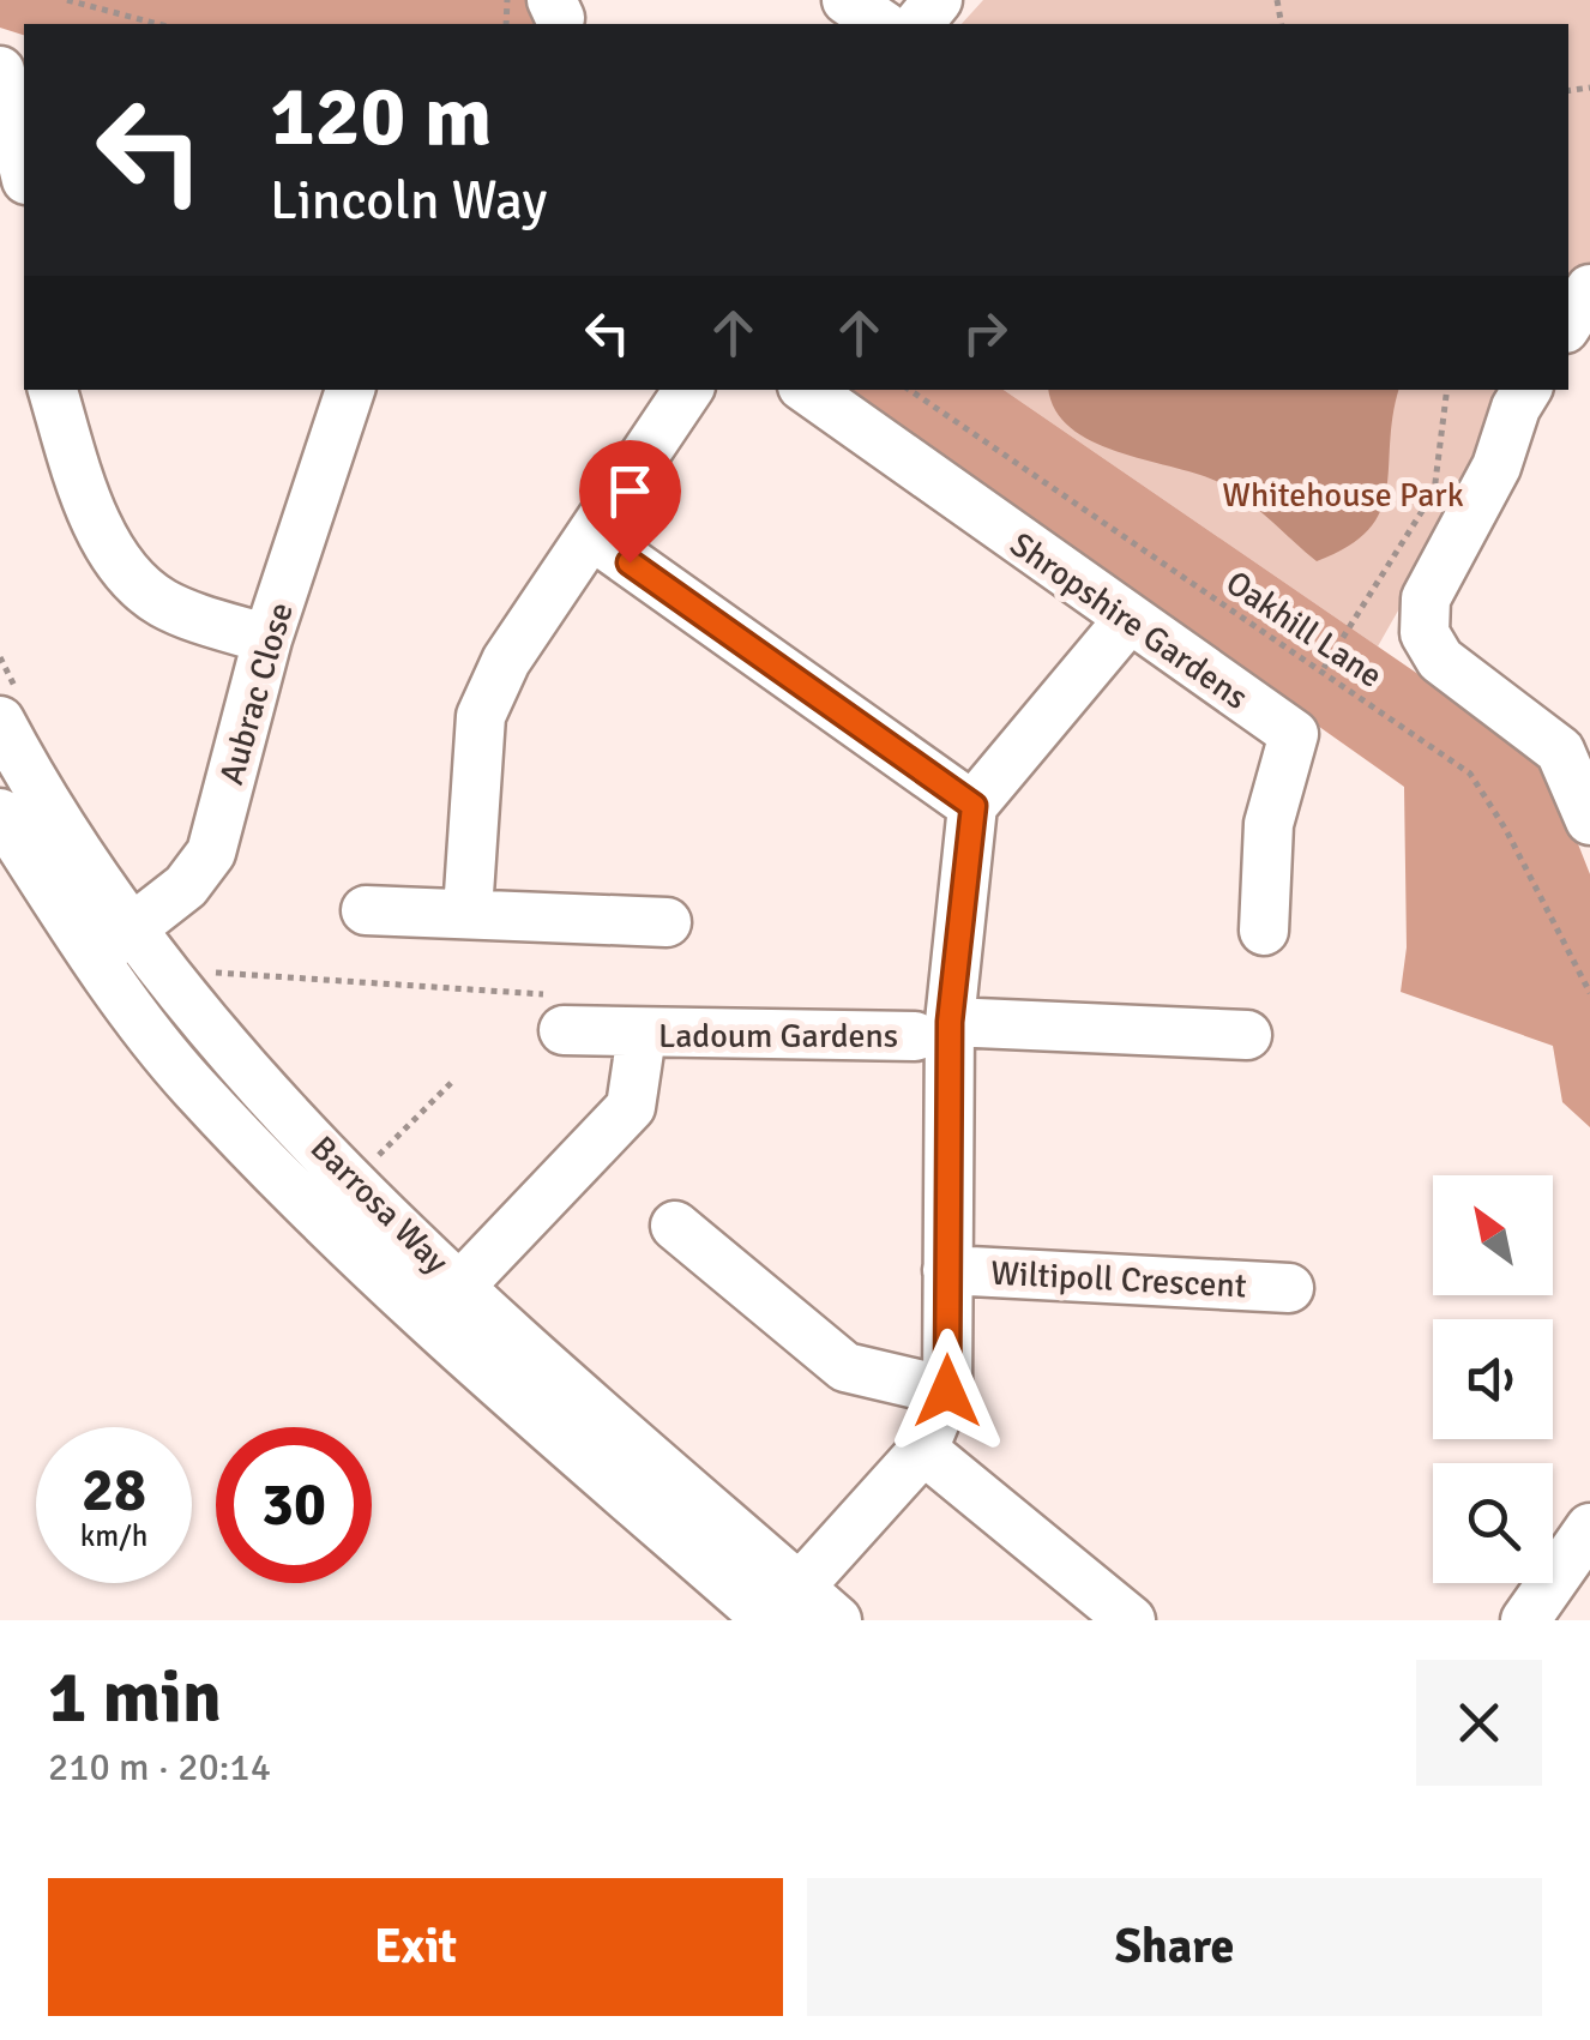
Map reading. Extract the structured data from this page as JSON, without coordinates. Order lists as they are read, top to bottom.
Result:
{
  "streets": {
    "street": [
      "Shropshire Gardens",
      "Aubrac Close",
      "Ladoum Gardens",
      "Barrosa Way",
      "Wiltipoll Crescent"
    ],
    "path": ["Oakhill Lane"]
  },
  "crossings": [
    ["Aubrac Close", "Barrosa Way"],
    ["Ladoum Gardens", "Barrosa Way"]
  ],
  "parks": ["Whitehouse Park"],
  "north": "top left",
  "page": {
    "turn": ["120 m", "Lincoln Way"],
    "speed": "28 km/h",
    "limit": "30",
    "heading": ["1 min", "210 m · 20:14"],
    "buttons": ["Exit", "Share"]
  }
}
